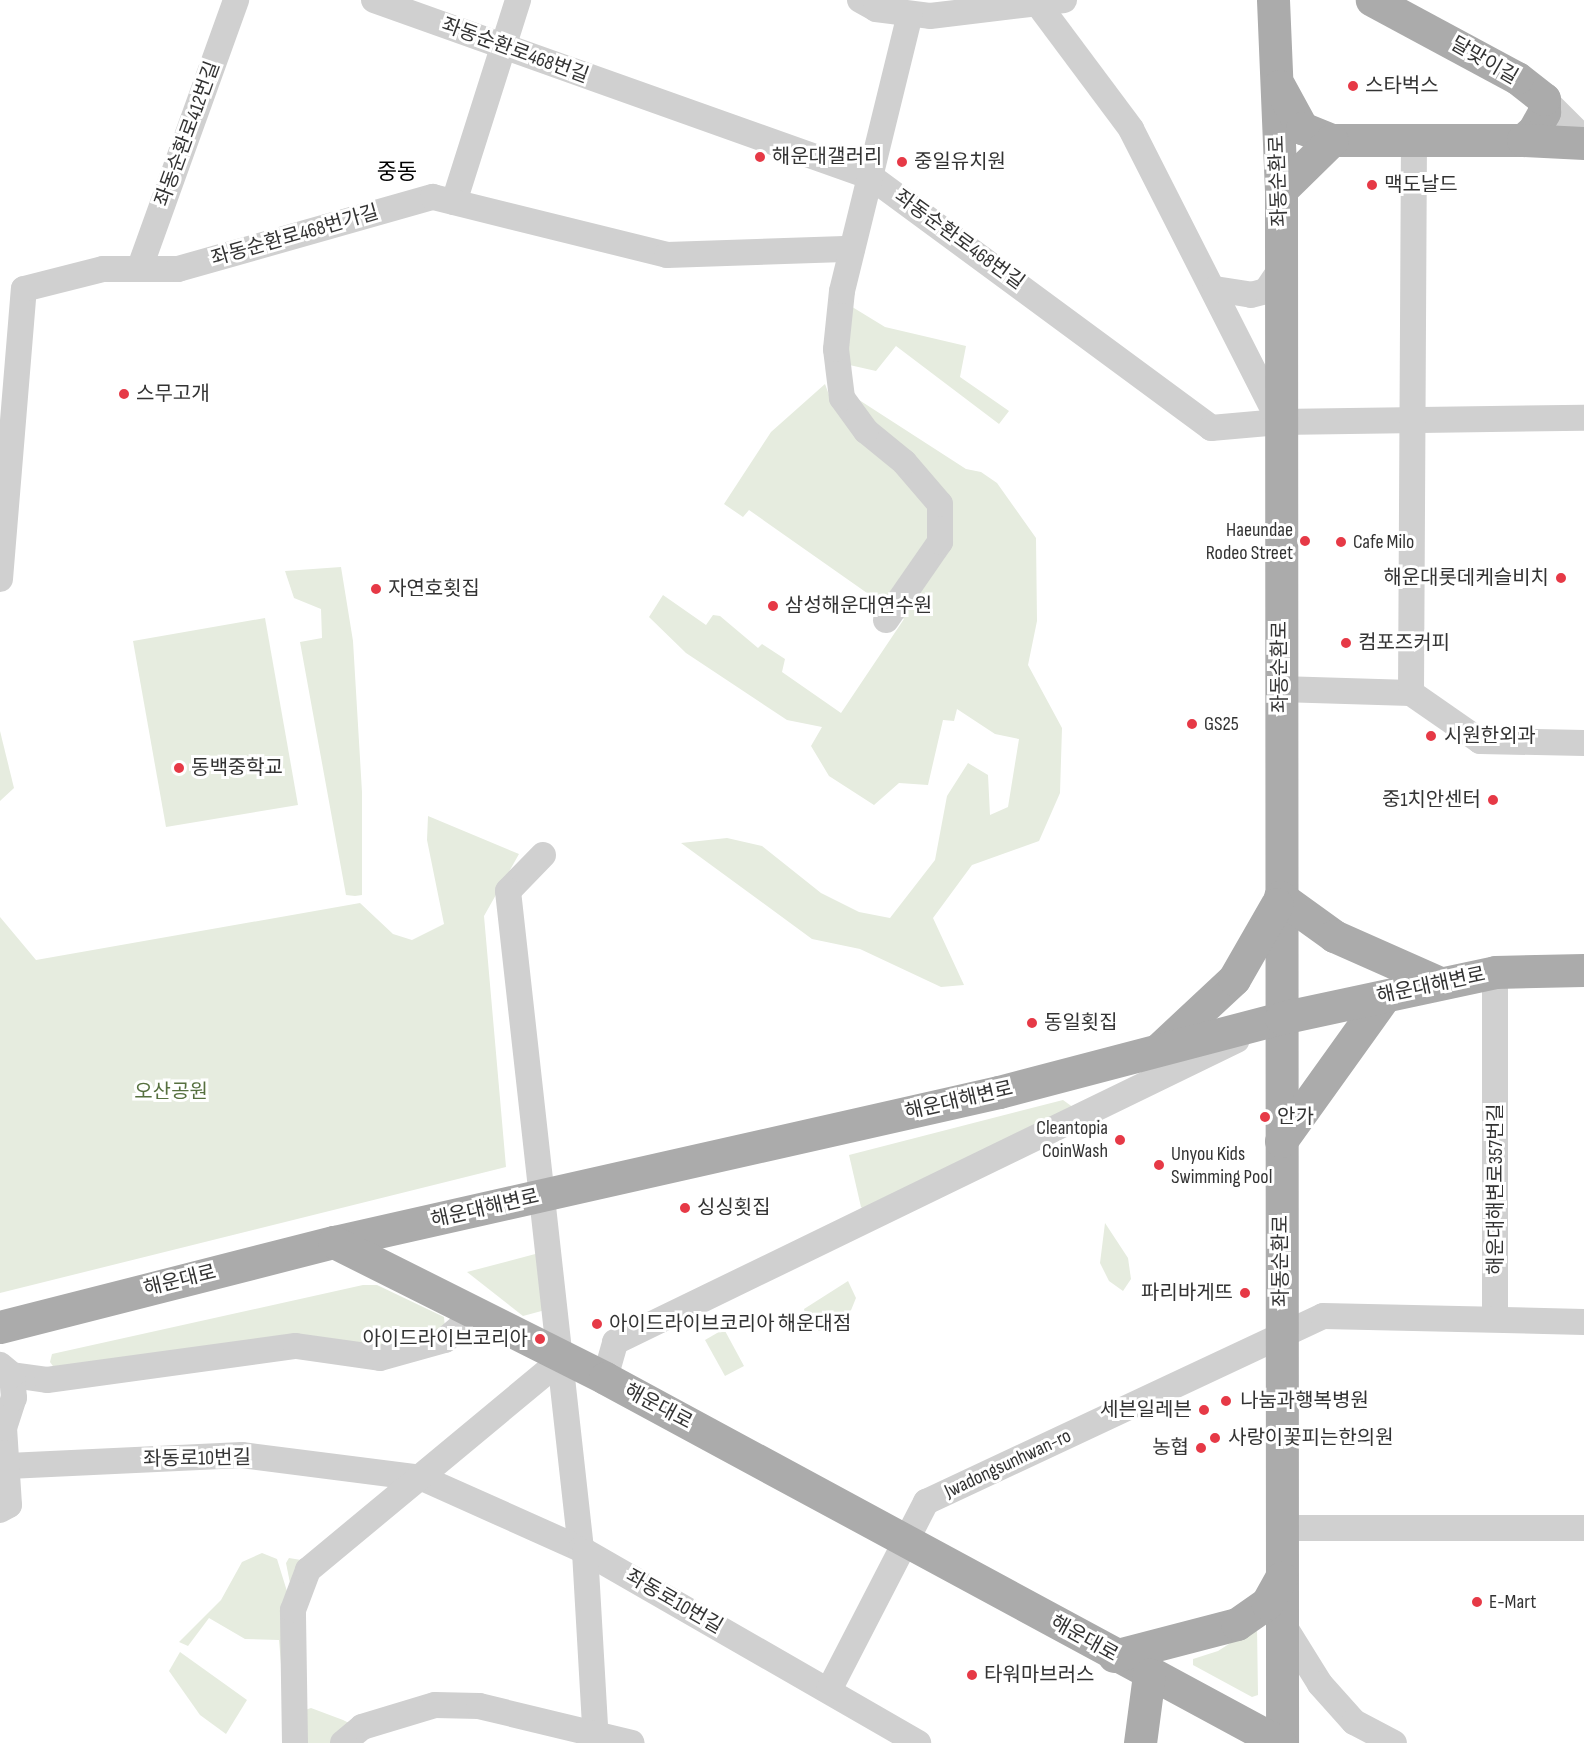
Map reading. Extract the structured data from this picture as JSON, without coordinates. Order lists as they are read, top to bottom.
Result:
{
  "streets": {
    "main road": [
      "달맞이길",
      "좌동순환로",
      "해운대해변로",
      "해운대로"
    ],
    "street": [
      "좌동순환로468번길",
      "좌동순환로412번길",
      "좌동순환로468번가길",
      "해운대해변로357번길",
      "좌동로10번길",
      "Jwadongsunhwan-ro"
    ]
  },
  "crossings": [
    ["좌동순환로468번길", "좌동순환로"],
    ["좌동순환로412번길", "좌동순환로468번가길"],
    ["좌동순환로", "해운대해변로"],
    ["좌동순환로", "해운대해변로357번길"],
    ["좌동순환로", "해운대로"],
    ["좌동순환로", "Jwadongsunhwan-ro"],
    ["해운대해변로", "해운대해변로357번길"],
    ["해운대해변로", "해운대로"],
    ["해운대로", "Jwadongsunhwan-ro"],
    ["좌동로10번길", "Jwadongsunhwan-ro"]
  ],
  "districts": ["중동"],
  "parks": ["오산공원"],
  "places": [
    "스타벅스",
    "해운대갤러리",
    "중일유치원",
    "맥도날드",
    "스무고개",
    "Haeundae Rodeo Street",
    "Cafe Milo",
    "해운대롯데케슬비치",
    "자연호횟집",
    "삼성해운대연수원",
    "컴포즈커피",
    "GS25",
    "시원한외과",
    "동백중학교",
    "중1치안센터",
    "동일횟집",
    "안가",
    "Cleantopia CoinWash",
    "Unyou Kids Swimming Pool",
    "싱싱횟집",
    "파리바게뜨",
    "아이드라이브코리아 해운대점",
    "아이드라이브코리아",
    "나눔과행복병원",
    "세븐일레븐",
    "사랑이꽃피는한의원",
    "농협",
    "E-Mart",
    "타워마브러스"
  ]
}
